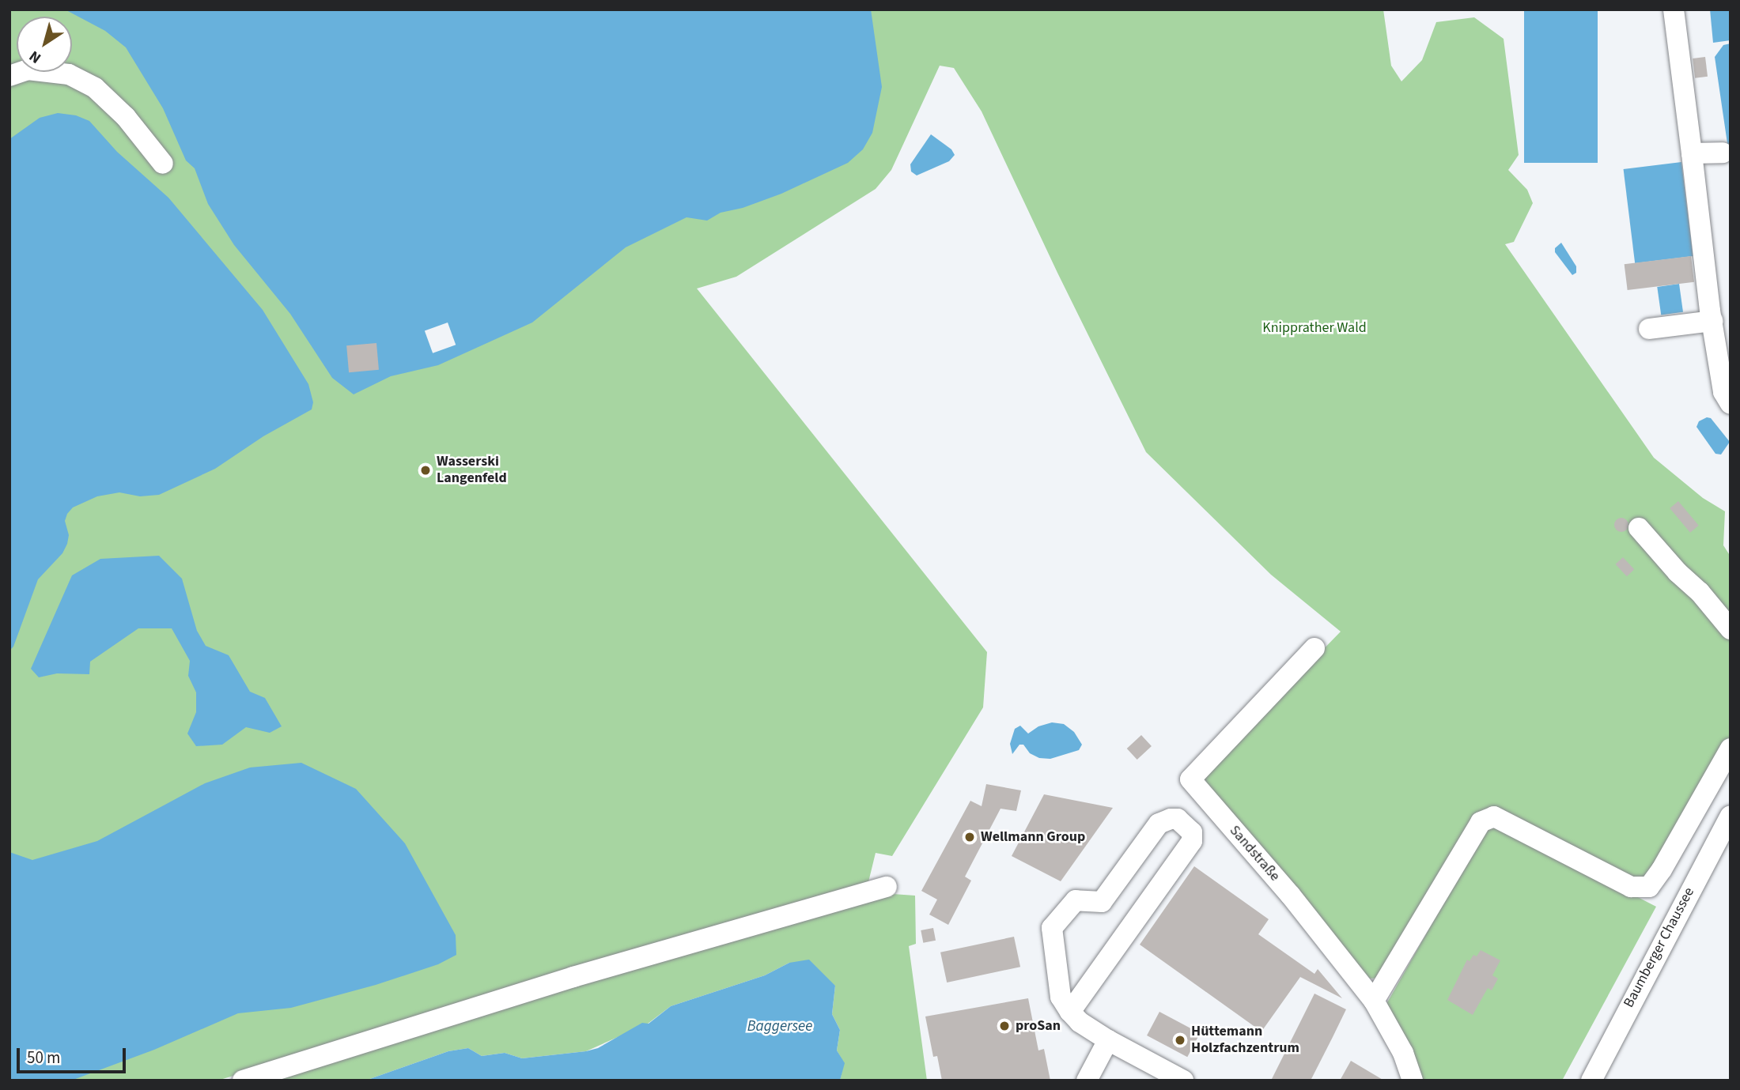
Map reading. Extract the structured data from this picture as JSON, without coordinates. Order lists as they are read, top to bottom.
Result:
{
  "streets": {
    "street": ["Sandstraße", "Baumberger Chaussee"]
  },
  "water": ["Baggersee"],
  "parks": ["Knipprather Wald"],
  "places": [
    "Wasserski Langenfeld",
    "Wellmann Group",
    "proSan",
    "Hüttemann Holzfachzentrum"
  ],
  "scale_bar": "50 m",
  "north": "bottom left"
}
